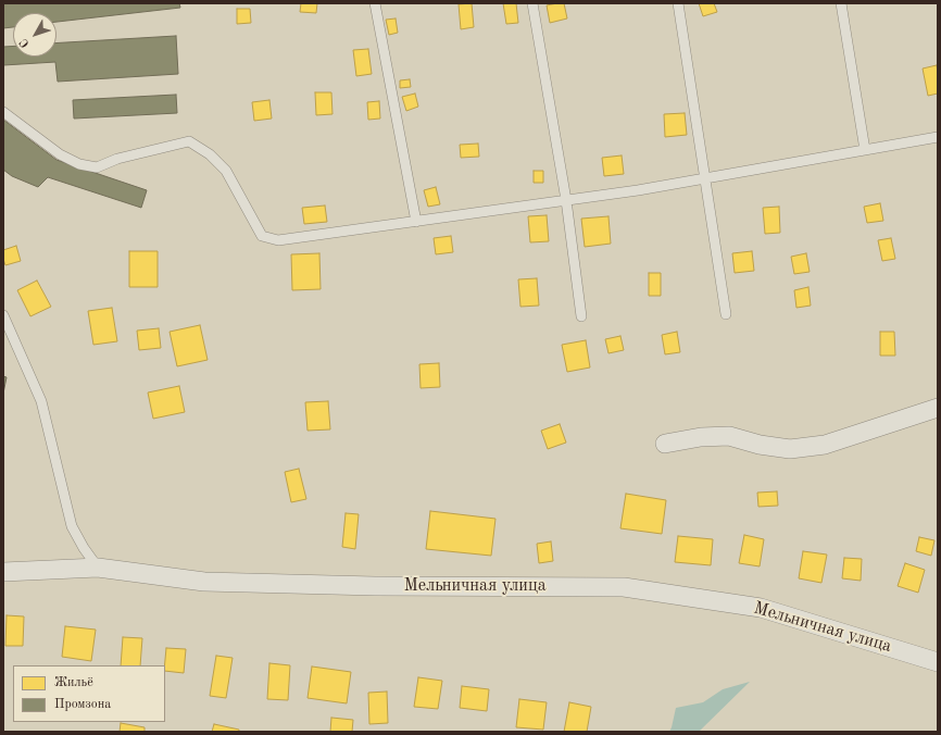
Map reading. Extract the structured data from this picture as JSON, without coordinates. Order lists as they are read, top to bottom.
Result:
{
  "streets": {
    "street": ["Мельничная улица"]
  },
  "legend": ["Жильё", "Промзона"],
  "north": "bottom left"
}
